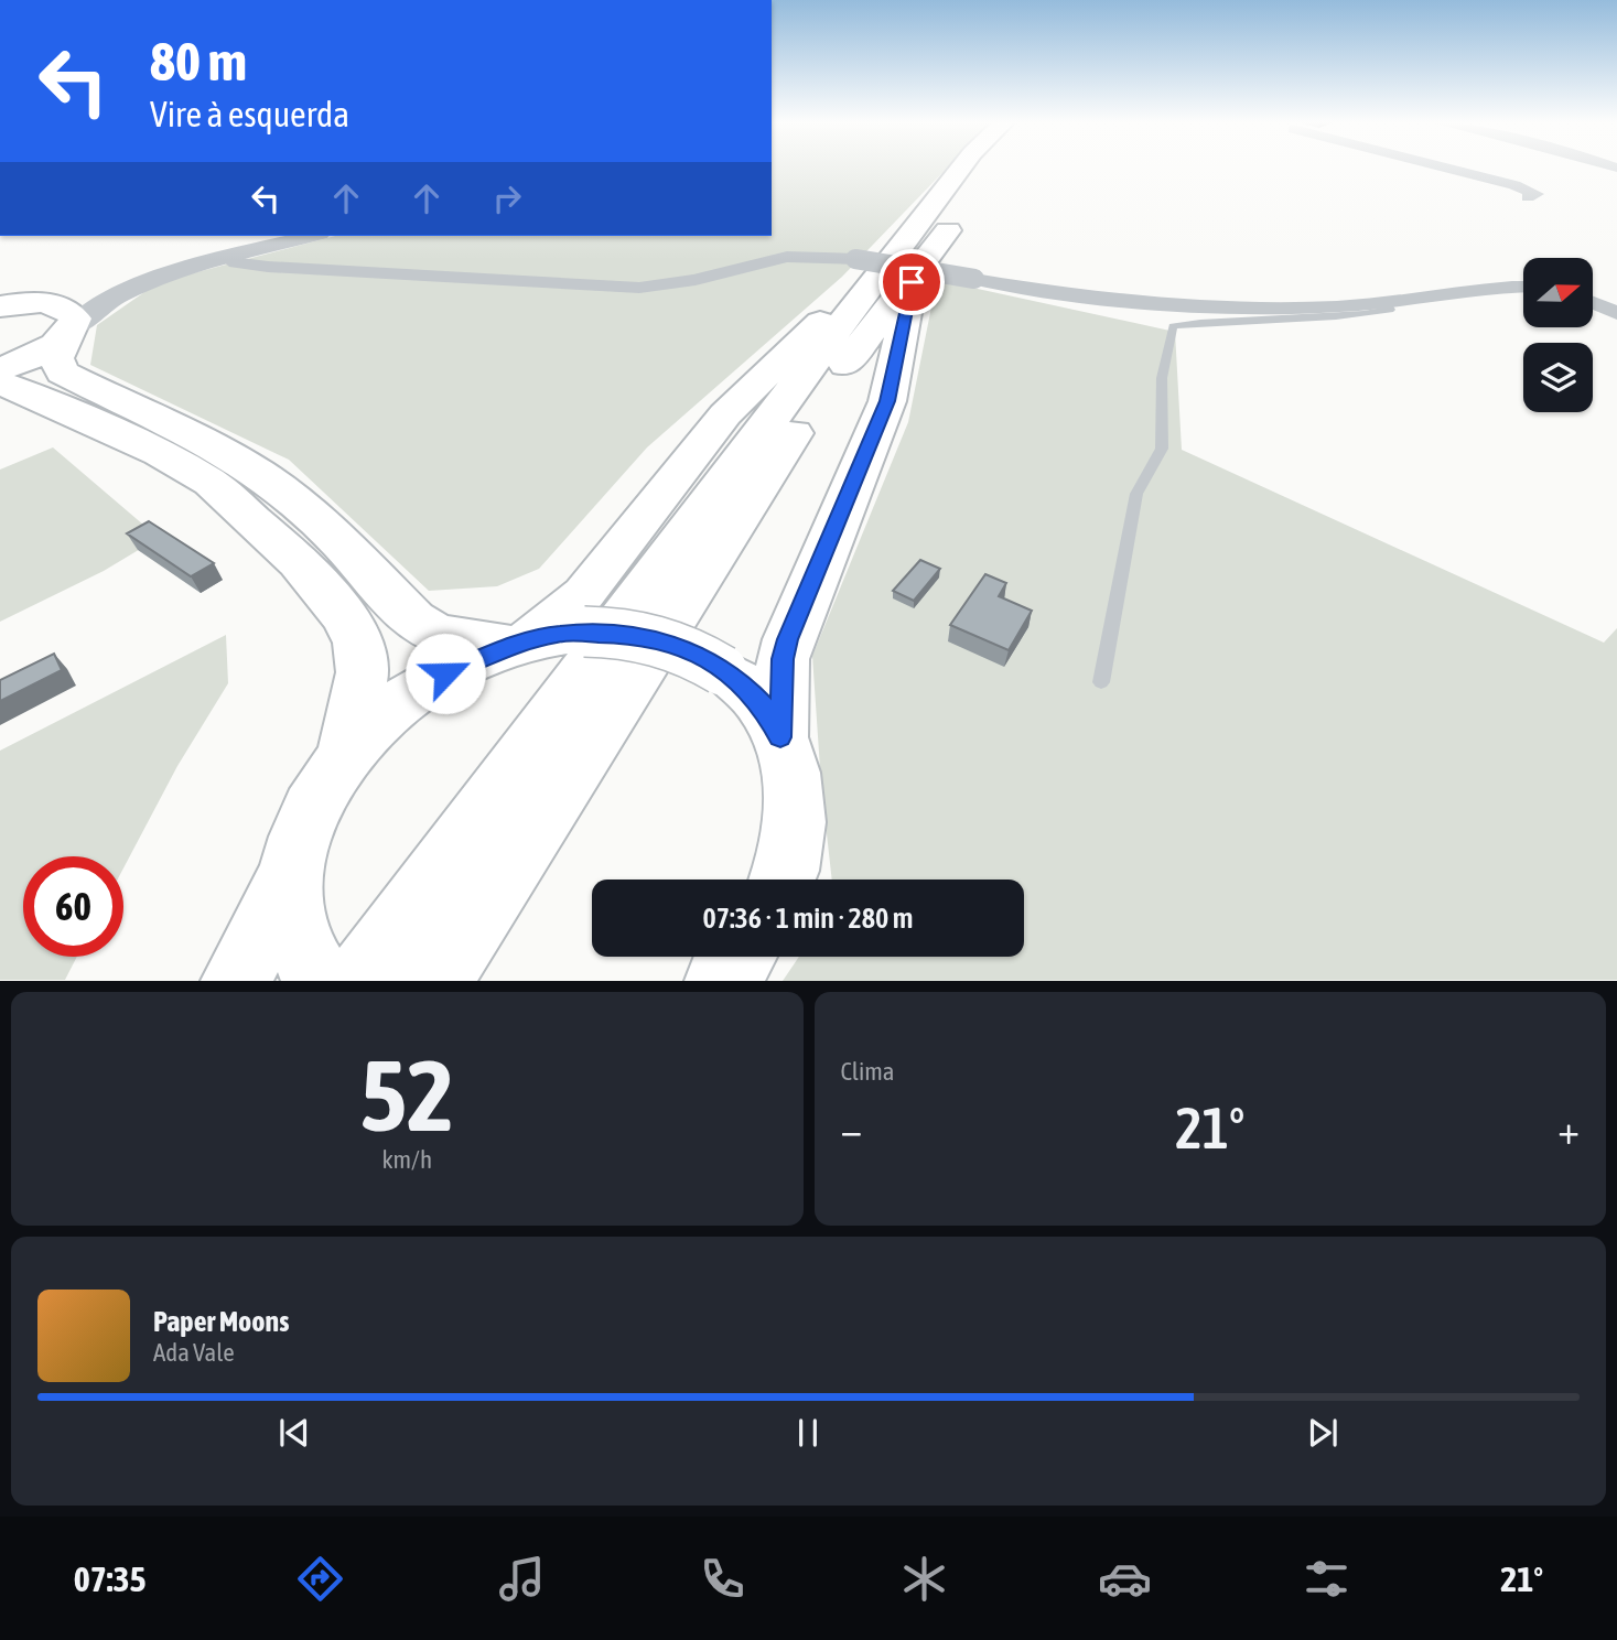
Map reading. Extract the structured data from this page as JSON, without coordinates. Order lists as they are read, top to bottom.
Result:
{
  "north": "right",
  "page": {
    "turn": ["80 m", "Vire à esquerda"],
    "limit": "60",
    "trip": "07:36 · 1 min · 280 m",
    "tile": [
      ["52", "km/h"],
      "Clima"
    ],
    "heat": ["−", "21°", "+"],
    "song": ["Paper Moons", "Ada Vale"],
    "tabs": ["07:35", "21°"]
  }
}
